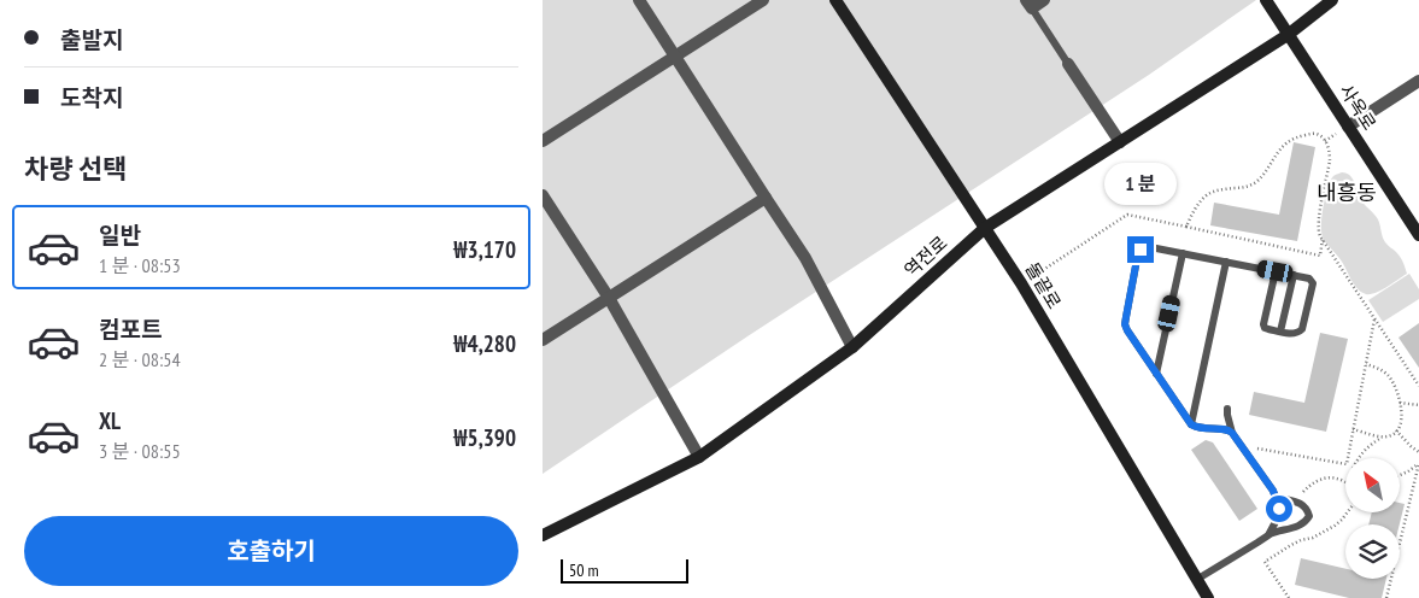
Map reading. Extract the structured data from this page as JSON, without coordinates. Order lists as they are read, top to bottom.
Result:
{
  "streets": {
    "street": ["사옥로", "역전로", "돌끝로"]
  },
  "crossings": [
    ["사옥로", "역전로"],
    ["역전로", "돌끝로"]
  ],
  "districts": ["내흥동"],
  "scale_bar": "50 m",
  "north": "top left",
  "page": {
    "banner": ["출발지", "도착지"],
    "heading": "차량 선택",
    "bubble": "1 분",
    "list": [
      {
        "name": "일반",
        "note": "1 분 · 08:53",
        "value": "₩3,170"
      },
      {
        "name": "컴포트",
        "note": "2 분 · 08:54",
        "value": "₩4,280"
      },
      {
        "name": "XL",
        "note": "3 분 · 08:55",
        "value": "₩5,390"
      }
    ],
    "buttons": "호출하기",
    "scale": "50 m"
  }
}
